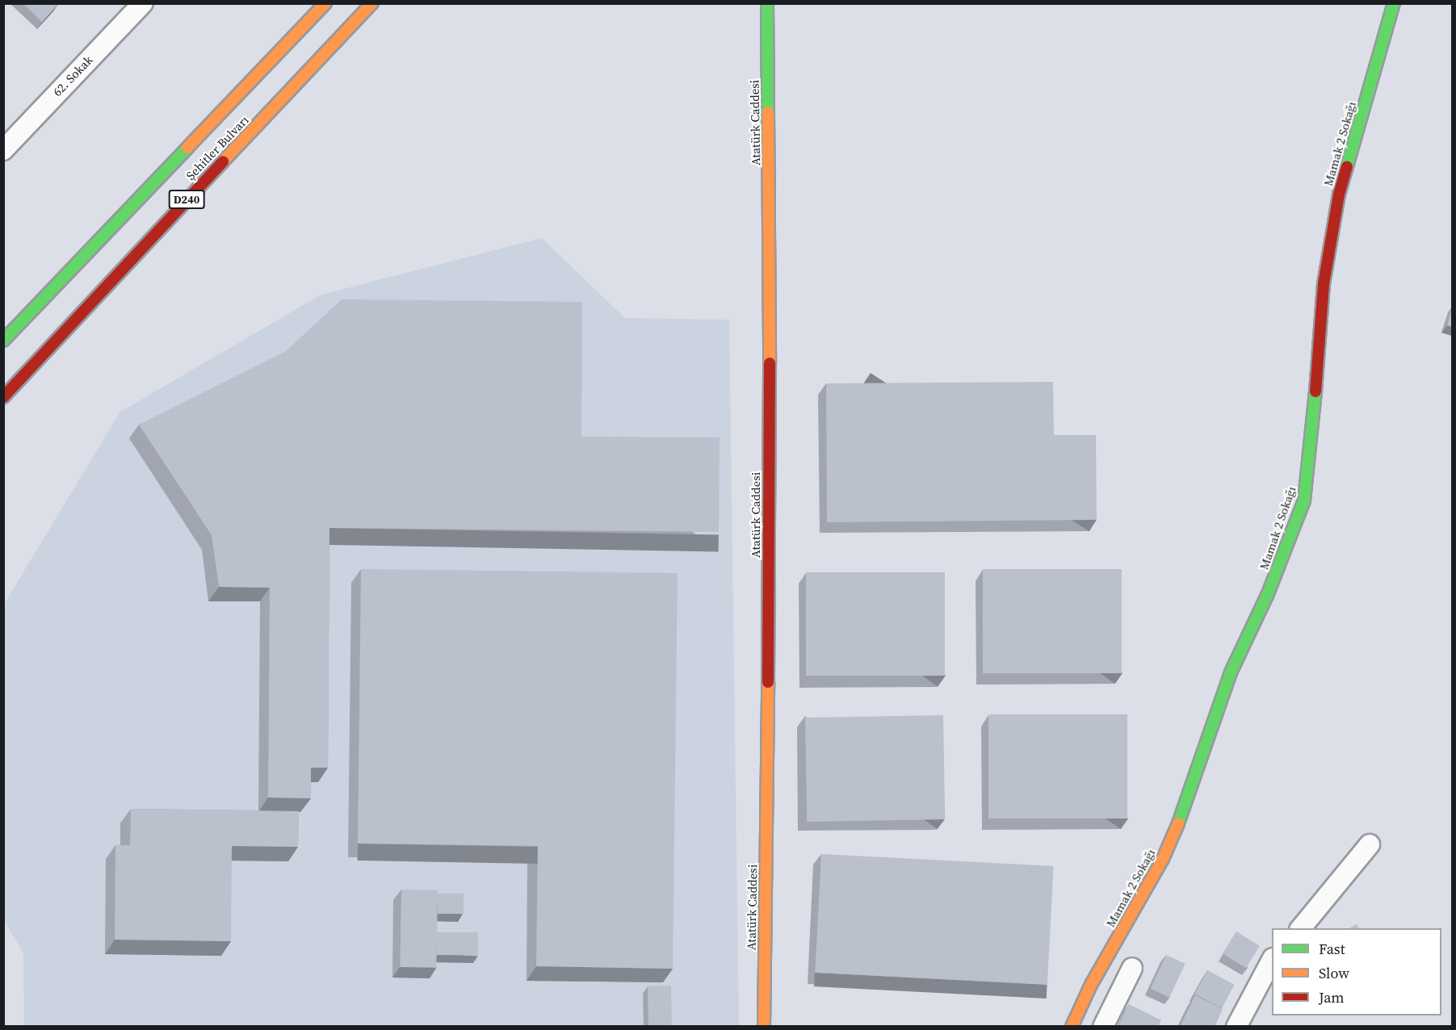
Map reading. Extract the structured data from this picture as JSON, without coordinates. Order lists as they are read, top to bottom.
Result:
{
  "streets": {
    "main road": [
      "Atatürk Caddesi",
      "Mamak 2 Sokağı",
      "Şehitler Bulvarı",
      "D240"
    ],
    "street": ["62. Sokak"]
  },
  "legend": ["Fast", "Slow", "Jam"]
}
